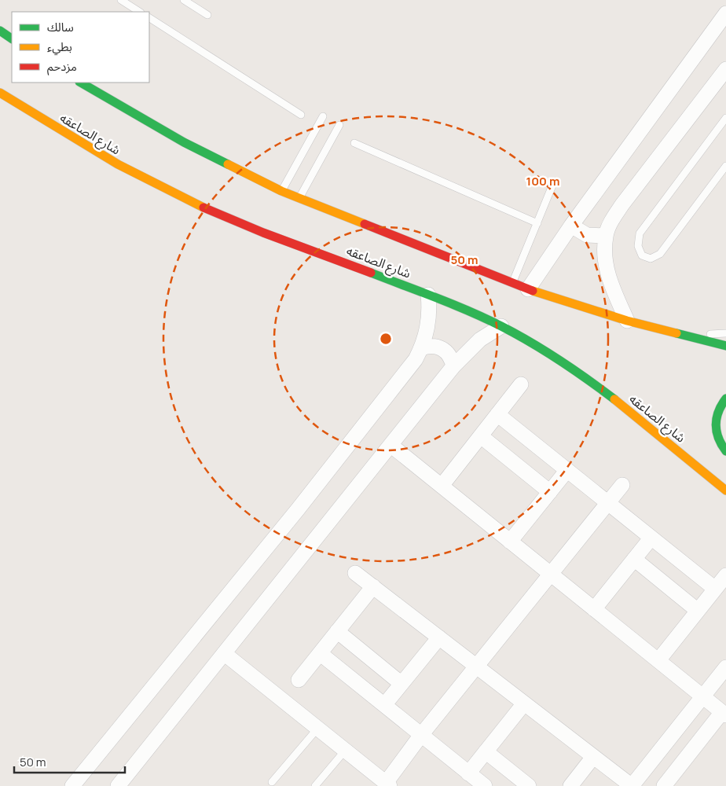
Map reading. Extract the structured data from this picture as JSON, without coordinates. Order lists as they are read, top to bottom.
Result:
{
  "streets": {
    "street": ["شارع الصاعقه"]
  },
  "legend": ["سالك", "بطيء", "مزدحم"],
  "scale_bar": "50 m",
  "rings": ["100 m", "50 m"]
}
